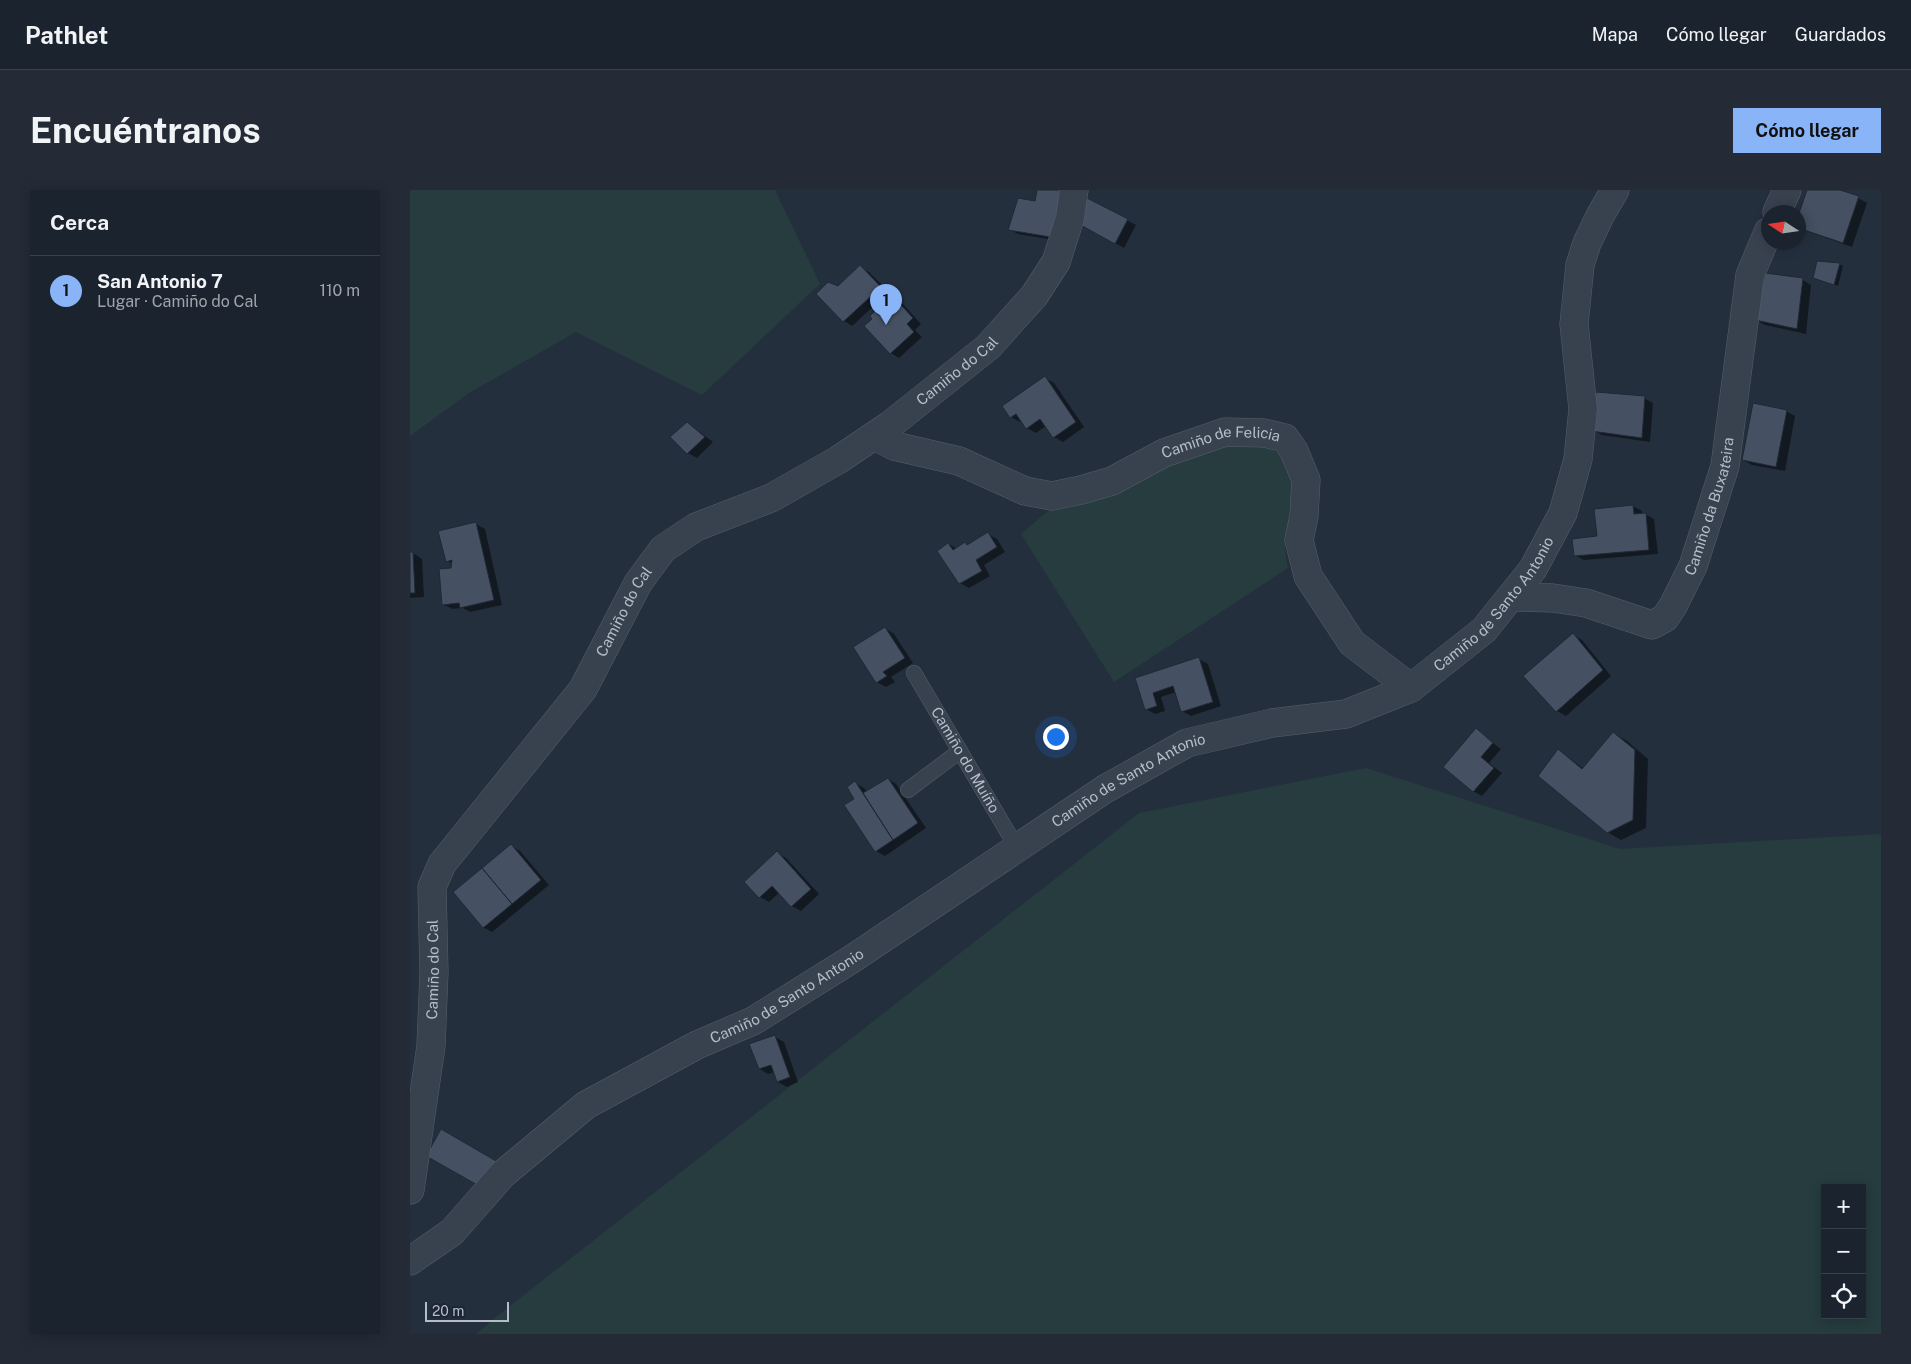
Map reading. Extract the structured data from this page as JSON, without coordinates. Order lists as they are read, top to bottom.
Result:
{
  "streets": {
    "street": [
      "Camiño do Cal",
      "Camiño de Felicia",
      "Camiño da Buxateira",
      "Camiño de Santo Antonio"
    ],
    "lane": ["Camiño do Muíño"]
  },
  "crossings": [
    ["Camiño do Cal", "Camiño de Felicia"],
    ["Camiño de Felicia", "Camiño de Santo Antonio"],
    ["Camiño da Buxateira", "Camiño de Santo Antonio"],
    ["Camiño de Santo Antonio", "Camiño do Muíño"]
  ],
  "scale_bar": "20 m",
  "north": "left",
  "page": {
    "header": "Pathlet",
    "nav": ["Mapa", "Cómo llegar", "Guardados"],
    "buttons": "Cómo llegar",
    "title": "Encuéntranos",
    "heading": "Cerca",
    "list": [
      {
        "mark": "1",
        "name": "San Antonio 7",
        "note": "Lugar · Camiño do Cal",
        "value": "110 m"
      }
    ],
    "pins": "1",
    "map_buttons": ["+", "−"],
    "scale": "20 m"
  }
}
